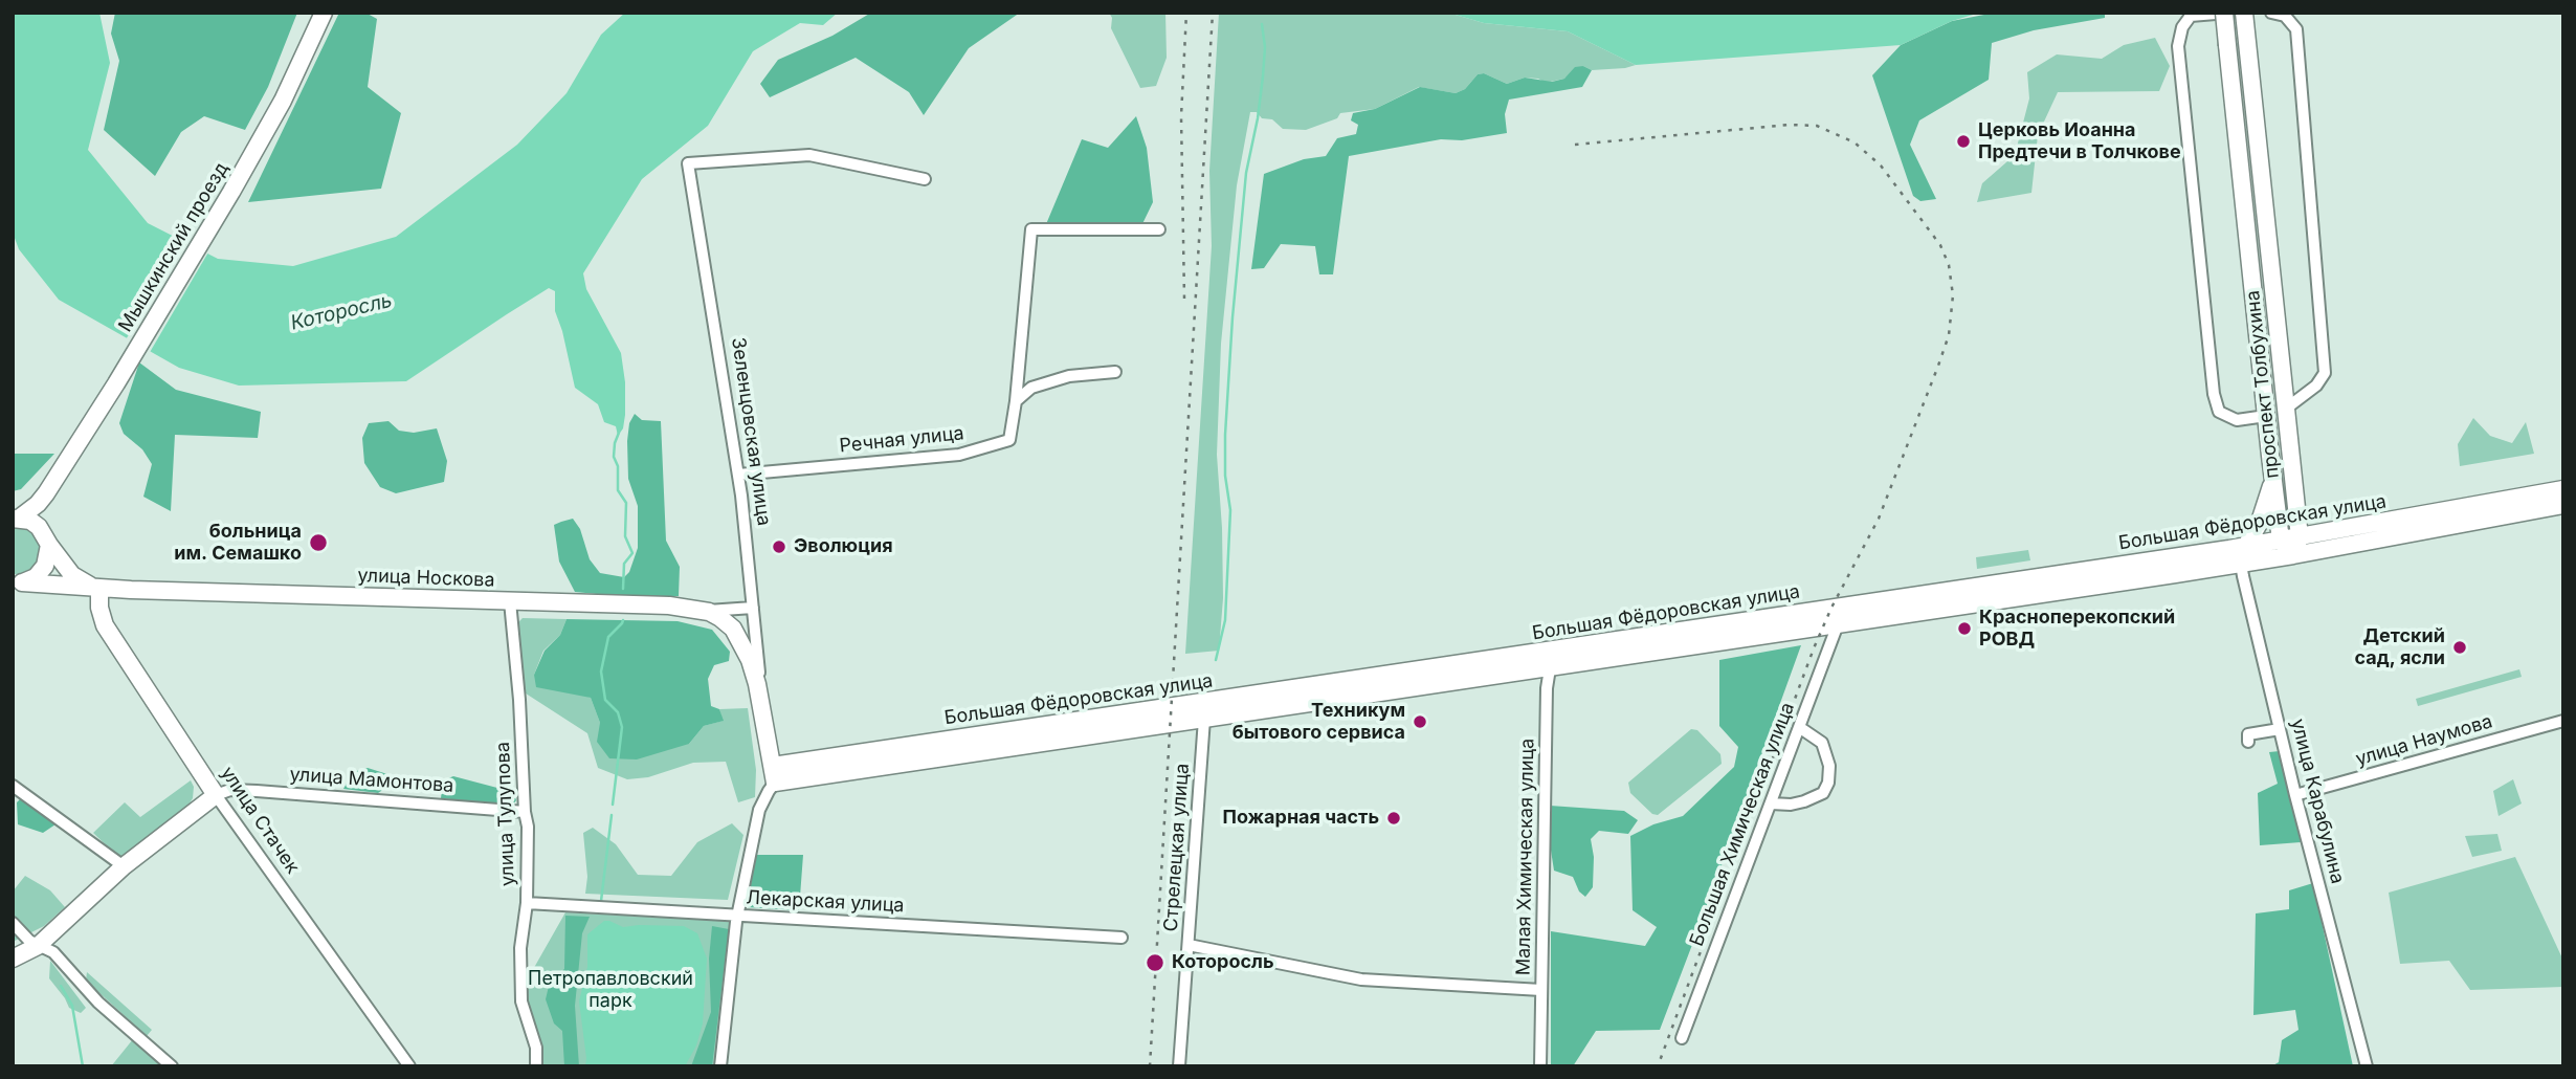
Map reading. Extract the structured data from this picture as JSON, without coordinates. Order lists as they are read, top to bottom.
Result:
{
  "streets": {
    "main road": [
      "Мышкинский проезд",
      "проспект Толбухина",
      "Зеленцовская улица",
      "Большая Фёдоровская улица",
      "улица Носкова",
      "улица Стачек"
    ],
    "street": [
      "Речная улица",
      "улица Наумова",
      "улица Мамонтова",
      "улица Карабулина",
      "улица Тулупова",
      "Большая Химическая улица",
      "Стрелецкая улица",
      "Малая Химическая улица",
      "Лекарская улица"
    ]
  },
  "crossings": [
    ["проспект Толбухина", "Большая Фёдоровская улица"],
    ["Зеленцовская улица", "Речная улица"],
    ["Зеленцовская улица", "Большая Фёдоровская улица"],
    ["Зеленцовская улица", "улица Носкова"],
    ["Большая Фёдоровская улица", "улица Карабулина"],
    ["Большая Фёдоровская улица", "Большая Химическая улица"],
    ["Большая Фёдоровская улица", "Стрелецкая улица"],
    ["Большая Фёдоровская улица", "Малая Химическая улица"],
    ["улица Носкова", "улица Тулупова"],
    ["улица Носкова", "улица Стачек"],
    ["улица Наумова", "улица Карабулина"],
    ["улица Мамонтова", "улица Тулупова"],
    ["улица Мамонтова", "улица Стачек"],
    ["улица Тулупова", "Лекарская улица"]
  ],
  "water": ["Которосль"],
  "parks": ["Петропавловский парк"],
  "places": [
    "Церковь Иоанна Предтечи в Толчкове",
    "больница им. Семашко",
    "Эволюция",
    "Красноперекопский РОВД",
    "Детский сад, ясли",
    "Техникум бытового сервиса",
    "Пожарная часть",
    "Которосль"
  ]
}
